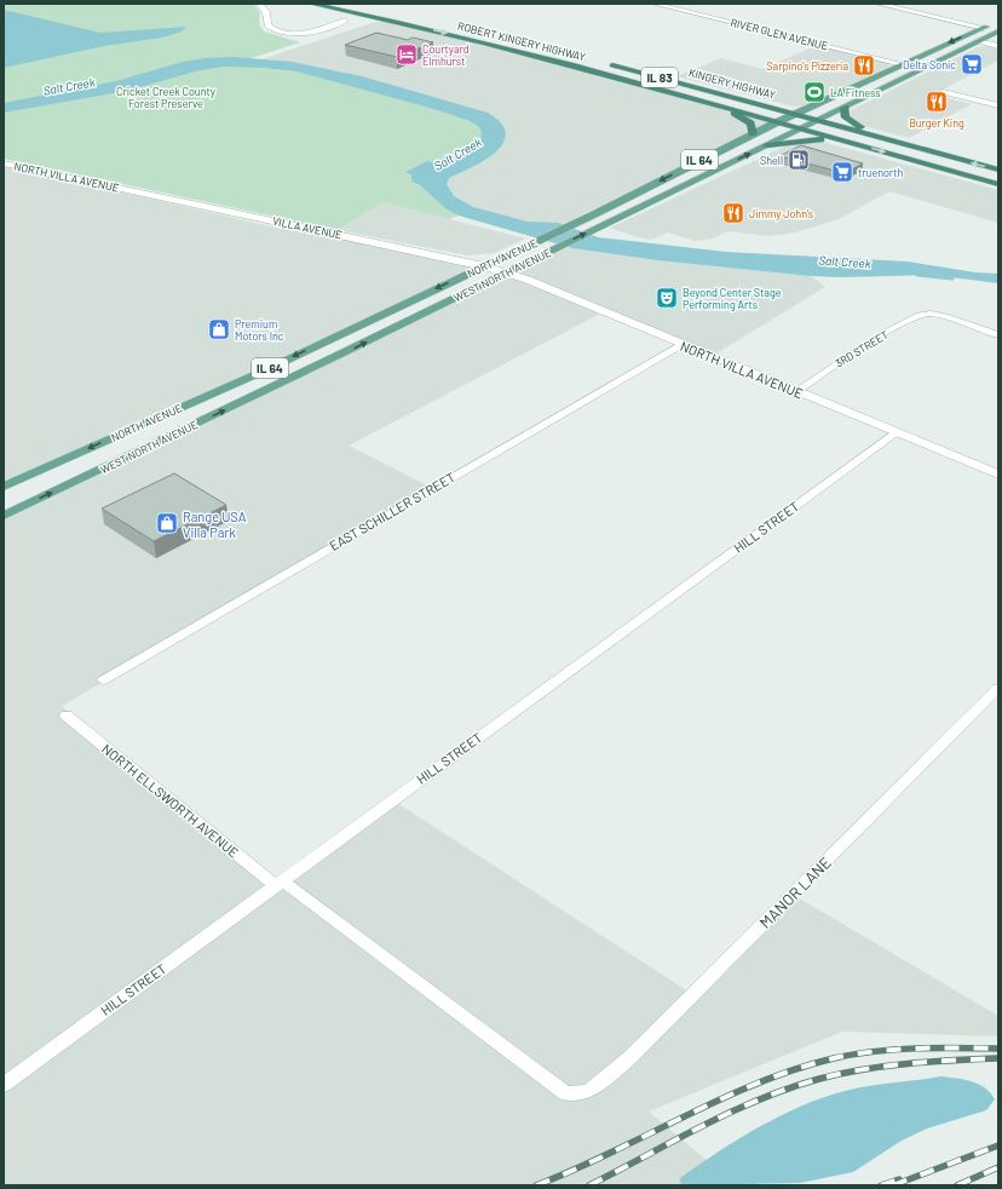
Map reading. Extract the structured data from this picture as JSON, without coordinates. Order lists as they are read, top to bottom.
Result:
{
  "streets": {
    "highway": ["ROBERT KINGERY HIGHWAY", "IL 83", "KINGERY HIGHWAY"],
    "main road": [
      "IL 64",
      "NORTH VILLA AVENUE",
      "VILLA AVENUE",
      "NORTH AVENUE",
      "WEST NORTH AVENUE"
    ],
    "street": [
      "RIVER GLEN AVENUE",
      "3RD STREET",
      "EAST SCHILLER STREET",
      "HILL STREET",
      "NORTH ELLSWORTH AVENUE",
      "MANOR LANE"
    ]
  },
  "crossings": [
    ["RIVER GLEN AVENUE", "NORTH AVENUE"],
    ["ROBERT KINGERY HIGHWAY", "KINGERY HIGHWAY"],
    ["KINGERY HIGHWAY", "NORTH AVENUE"],
    ["KINGERY HIGHWAY", "WEST NORTH AVENUE"],
    ["NORTH VILLA AVENUE", "VILLA AVENUE"],
    ["NORTH VILLA AVENUE", "NORTH AVENUE"],
    ["NORTH VILLA AVENUE", "WEST NORTH AVENUE"],
    ["NORTH VILLA AVENUE", "3RD STREET"],
    ["NORTH VILLA AVENUE", "EAST SCHILLER STREET"],
    ["NORTH VILLA AVENUE", "HILL STREET"],
    ["VILLA AVENUE", "NORTH AVENUE"],
    ["HILL STREET", "NORTH ELLSWORTH AVENUE"],
    ["NORTH ELLSWORTH AVENUE", "MANOR LANE"]
  ],
  "one_way": ["NORTH AVENUE", "WEST NORTH AVENUE"],
  "water": ["Salt Creek"],
  "parks": ["Cricket Creek County Forest Preserve"],
  "places": {
    "hotel": ["Courtyard Elmhurst"],
    "supermarket": ["Delta Sonic", "truenorth"],
    "restaurant": ["Sarpino's Pizzeria", "Burger King", "Jimmy John's"],
    "sports": ["LA Fitness"],
    "fuel station": ["Shell"],
    "theatre": ["Beyond Center Stage Performing Arts"],
    "shop": ["Premium Motors Inc", "Range USA Villa Park"]
  }
}
